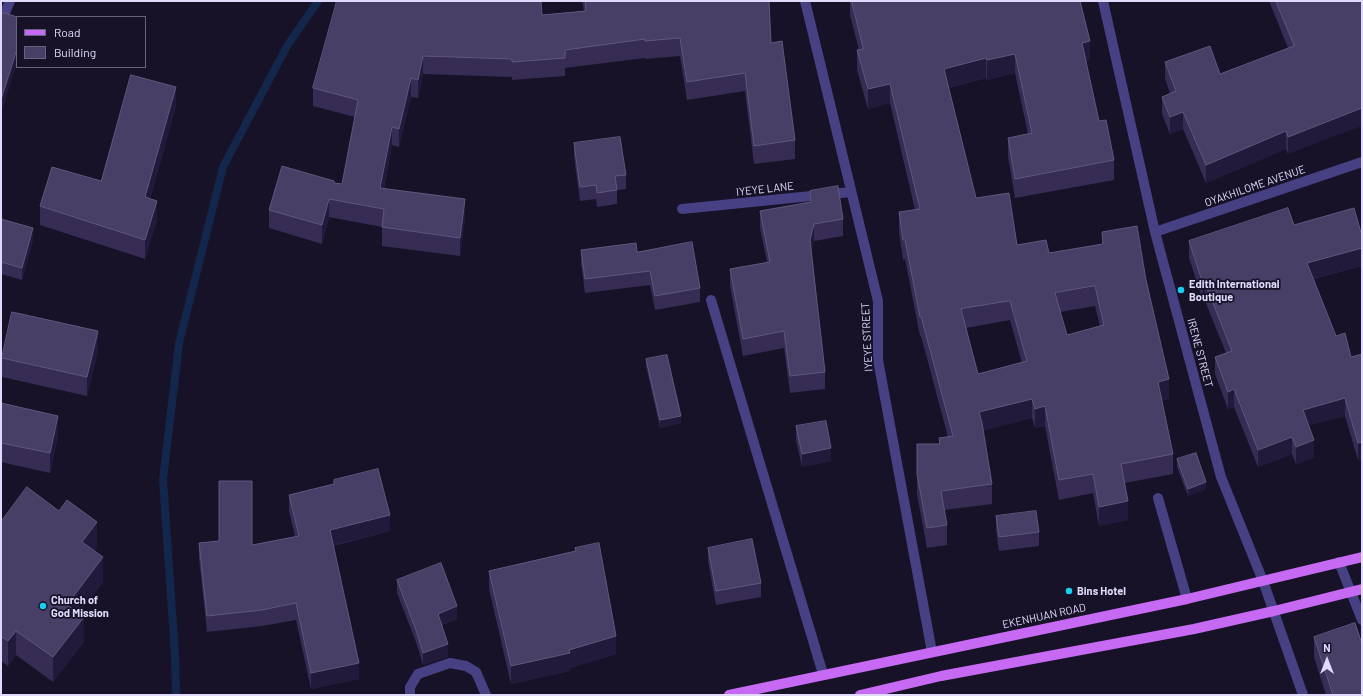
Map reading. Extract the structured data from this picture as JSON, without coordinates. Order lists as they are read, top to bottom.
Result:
{
  "streets": {
    "main road": ["EKENHUAN ROAD"],
    "street": [
      "OYAKHILOME AVENUE",
      "IYEYE LANE",
      "IYEYE STREET",
      "IRENE STREET"
    ]
  },
  "crossings": [
    ["OYAKHILOME AVENUE", "IRENE STREET"],
    ["IYEYE LANE", "IYEYE STREET"],
    ["IYEYE STREET", "EKENHUAN ROAD"],
    ["IRENE STREET", "EKENHUAN ROAD"]
  ],
  "places": ["Edith International Boutique", "Bins Hotel", "Church of God Mission"],
  "legend": ["Road", "Building"],
  "north": "top"
}
